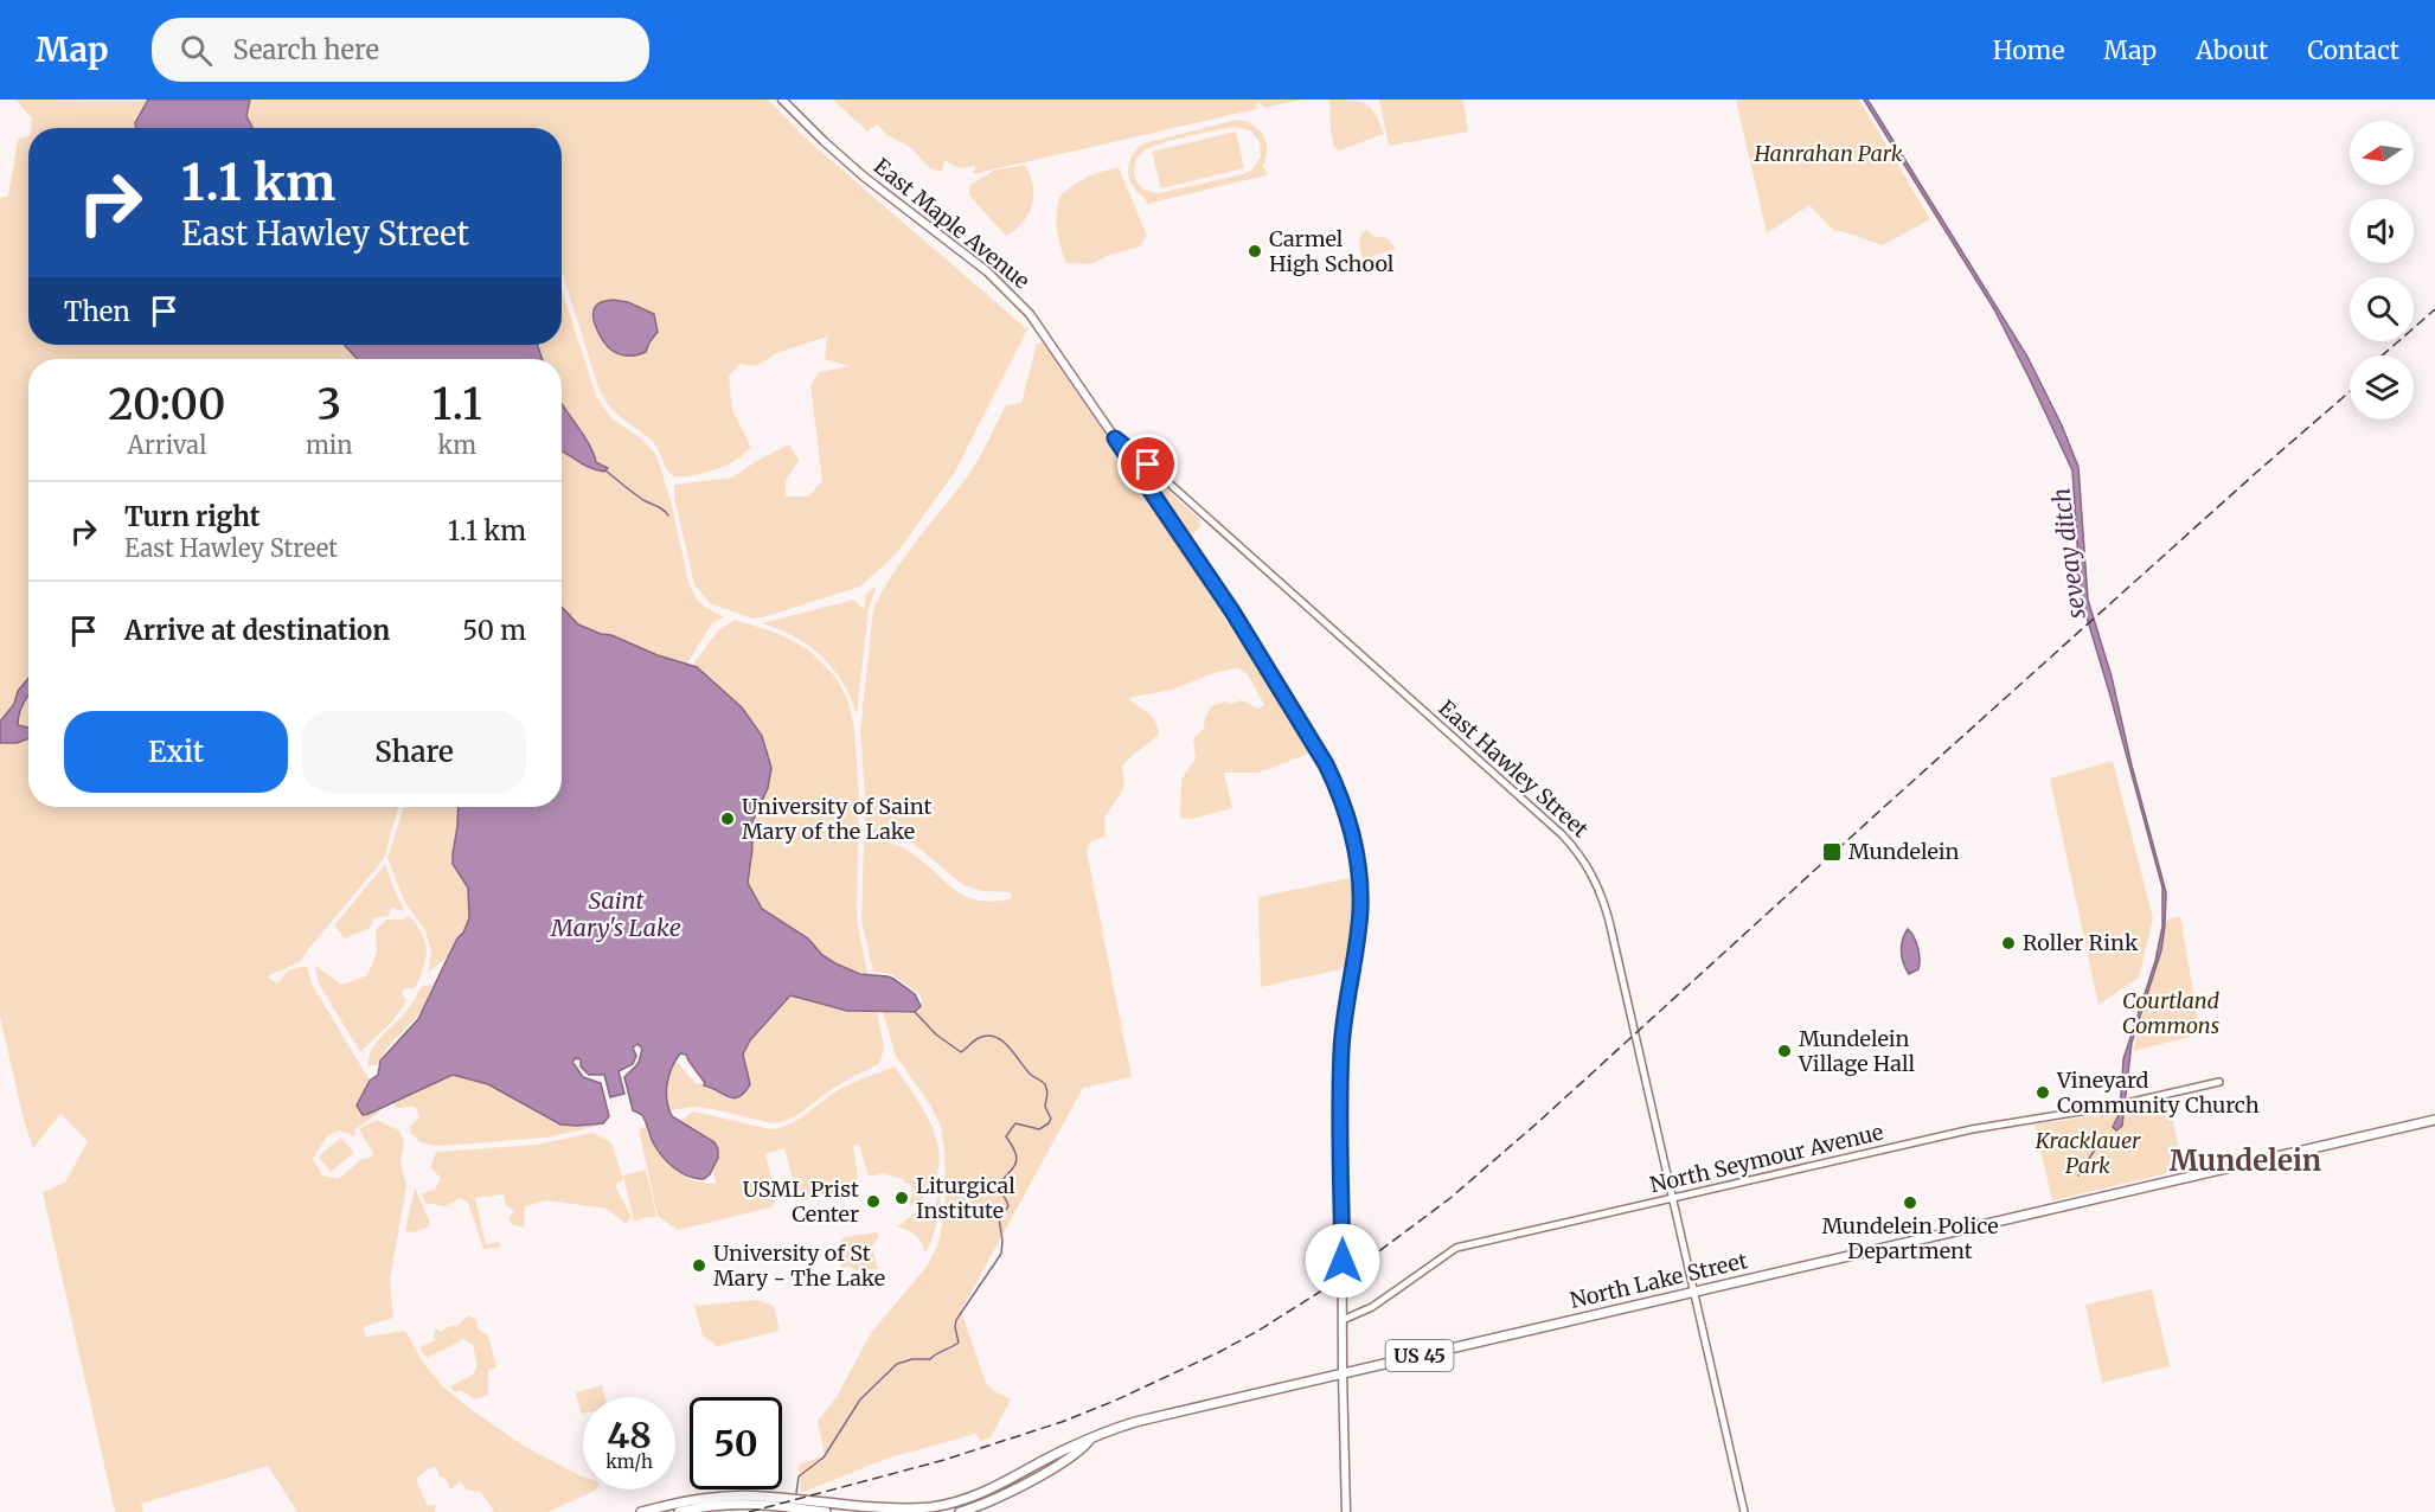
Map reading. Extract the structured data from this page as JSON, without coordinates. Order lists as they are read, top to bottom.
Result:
{
  "streets": {
    "main road": ["East Maple Avenue", "North Lake Street", "US 45"],
    "street": ["East Hawley Street", "North Seymour Avenue"]
  },
  "crossings": [
    ["East Maple Avenue", "East Hawley Street"],
    ["East Maple Avenue", "North Seymour Avenue"],
    ["East Maple Avenue", "North Lake Street"],
    ["East Hawley Street", "North Seymour Avenue"],
    ["East Hawley Street", "North Lake Street"]
  ],
  "districts": ["Mundelein"],
  "water": ["seveay ditch", "Saint Mary's Lake"],
  "parks": ["Hanrahan Park", "Courtland Commons", "Kracklauer Park"],
  "places": {
    "other": [
      "Carmel High School",
      "University of Saint Mary of the Lake",
      "Roller Rink",
      "Mundelein Village Hall",
      "Vineyard Community Church",
      "Liturgical Institute",
      "USML Prist Center",
      "Mundelein Police Department",
      "University of St Mary - The Lake"
    ],
    "transit": ["Mundelein"]
  },
  "north": "left",
  "page": {
    "header": "Map",
    "search": "Search here",
    "nav": [
      "Home",
      "Map",
      "About",
      "Contact"
    ],
    "turn": ["1.1 km", "East Hawley Street"],
    "then": "Then",
    "eta": [
      "20:00",
      "Arrival",
      "3",
      "min",
      "1.1",
      "km"
    ],
    "list": [
      {
        "name": "Turn right",
        "note": "East Hawley Street",
        "value": "1.1 km"
      },
      {
        "name": "Arrive at destination",
        "value": "50 m"
      }
    ],
    "buttons": ["Exit", "Share"],
    "speed": "48 km/h",
    "limit": "50"
  }
}
